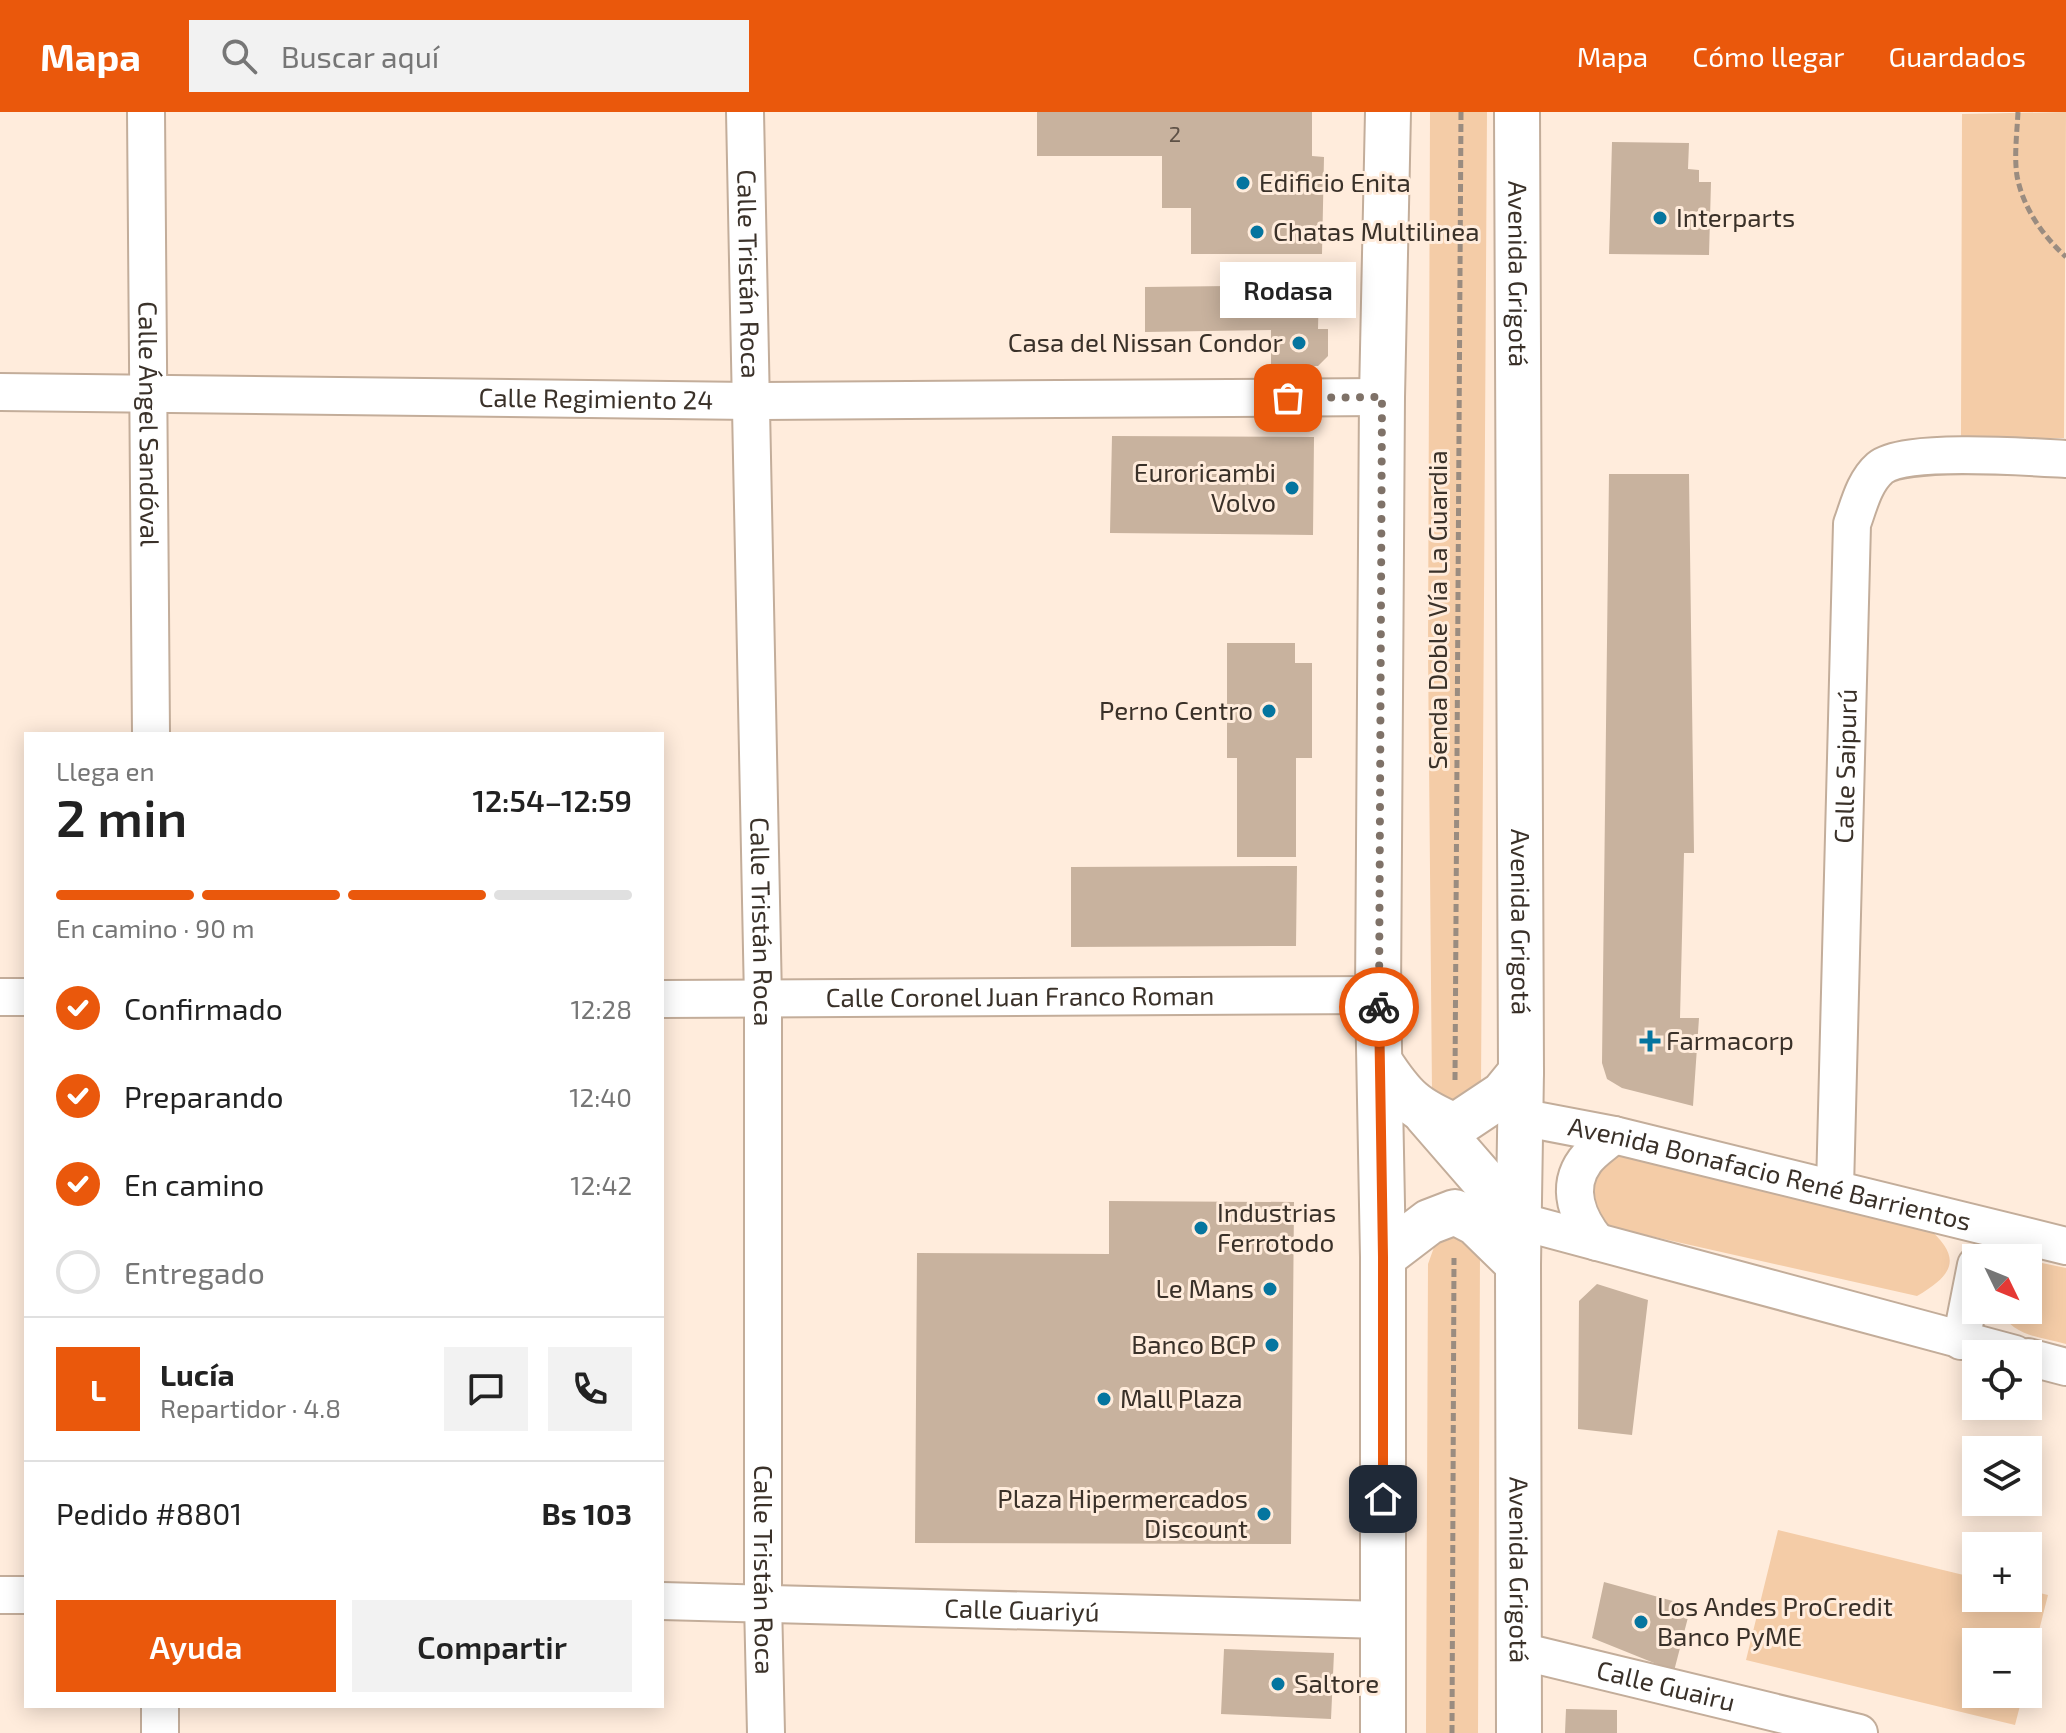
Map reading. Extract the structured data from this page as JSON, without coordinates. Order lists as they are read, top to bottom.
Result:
{
  "streets": {
    "main road": ["Avenida Grigotá"],
    "street": [
      "Calle Tristán Roca",
      "Calle Regimiento 24",
      "Calle Ángel Sandóval",
      "Calle Saipurú",
      "Calle Coronel Juan Franco Roman",
      "Avenida Bonafacio René Barrientos",
      "Calle Guariyú",
      "Calle Guairu"
    ],
    "path": ["Senda Doble Vía La Guardia"]
  },
  "crossings": [
    ["Calle Tristán Roca", "Calle Regimiento 24"],
    ["Calle Tristán Roca", "Calle Coronel Juan Franco Roman"],
    ["Calle Tristán Roca", "Calle Guariyú"],
    ["Avenida Grigotá", "Avenida Bonafacio René Barrientos"],
    ["Avenida Grigotá", "Calle Guairu"],
    ["Calle Regimiento 24", "Calle Ángel Sandóval"],
    ["Calle Saipurú", "Avenida Bonafacio René Barrientos"]
  ],
  "places": {
    "other": [
      "Edificio Enita",
      "Interparts",
      "Chatas Multilinea",
      "Casa del Nissan Condor",
      "Rodasa",
      "Euroricambi Volvo",
      "Perno Centro",
      "Industrias Ferrotodo",
      "Le Mans",
      "Banco BCP",
      "Mall Plaza",
      "Plaza Hipermercados Discount",
      "Los Andes ProCredit Banco PyME",
      "Saltore"
    ],
    "health": ["Farmacorp"]
  },
  "house_numbers": ["2"],
  "north": "bottom right",
  "page": {
    "header": "Mapa",
    "search": "Buscar aquí",
    "nav": ["Mapa", "Cómo llegar", "Guardados"],
    "bubble": "Rodasa",
    "heading": ["2 min", "Llega en", "12:54–12:59"],
    "panel": [
      "Lucía",
      "Repartidor · 4.8",
      "Pedido #8801",
      "Bs 103"
    ],
    "bar": "En camino · 90 m",
    "list": [
      ["Confirmado", "12:28"],
      ["Preparando", "12:40"],
      ["En camino", "12:42"],
      "Entregado"
    ],
    "map_buttons": ["+", "−"],
    "round": "L",
    "buttons": ["Ayuda", "Compartir"]
  }
}
